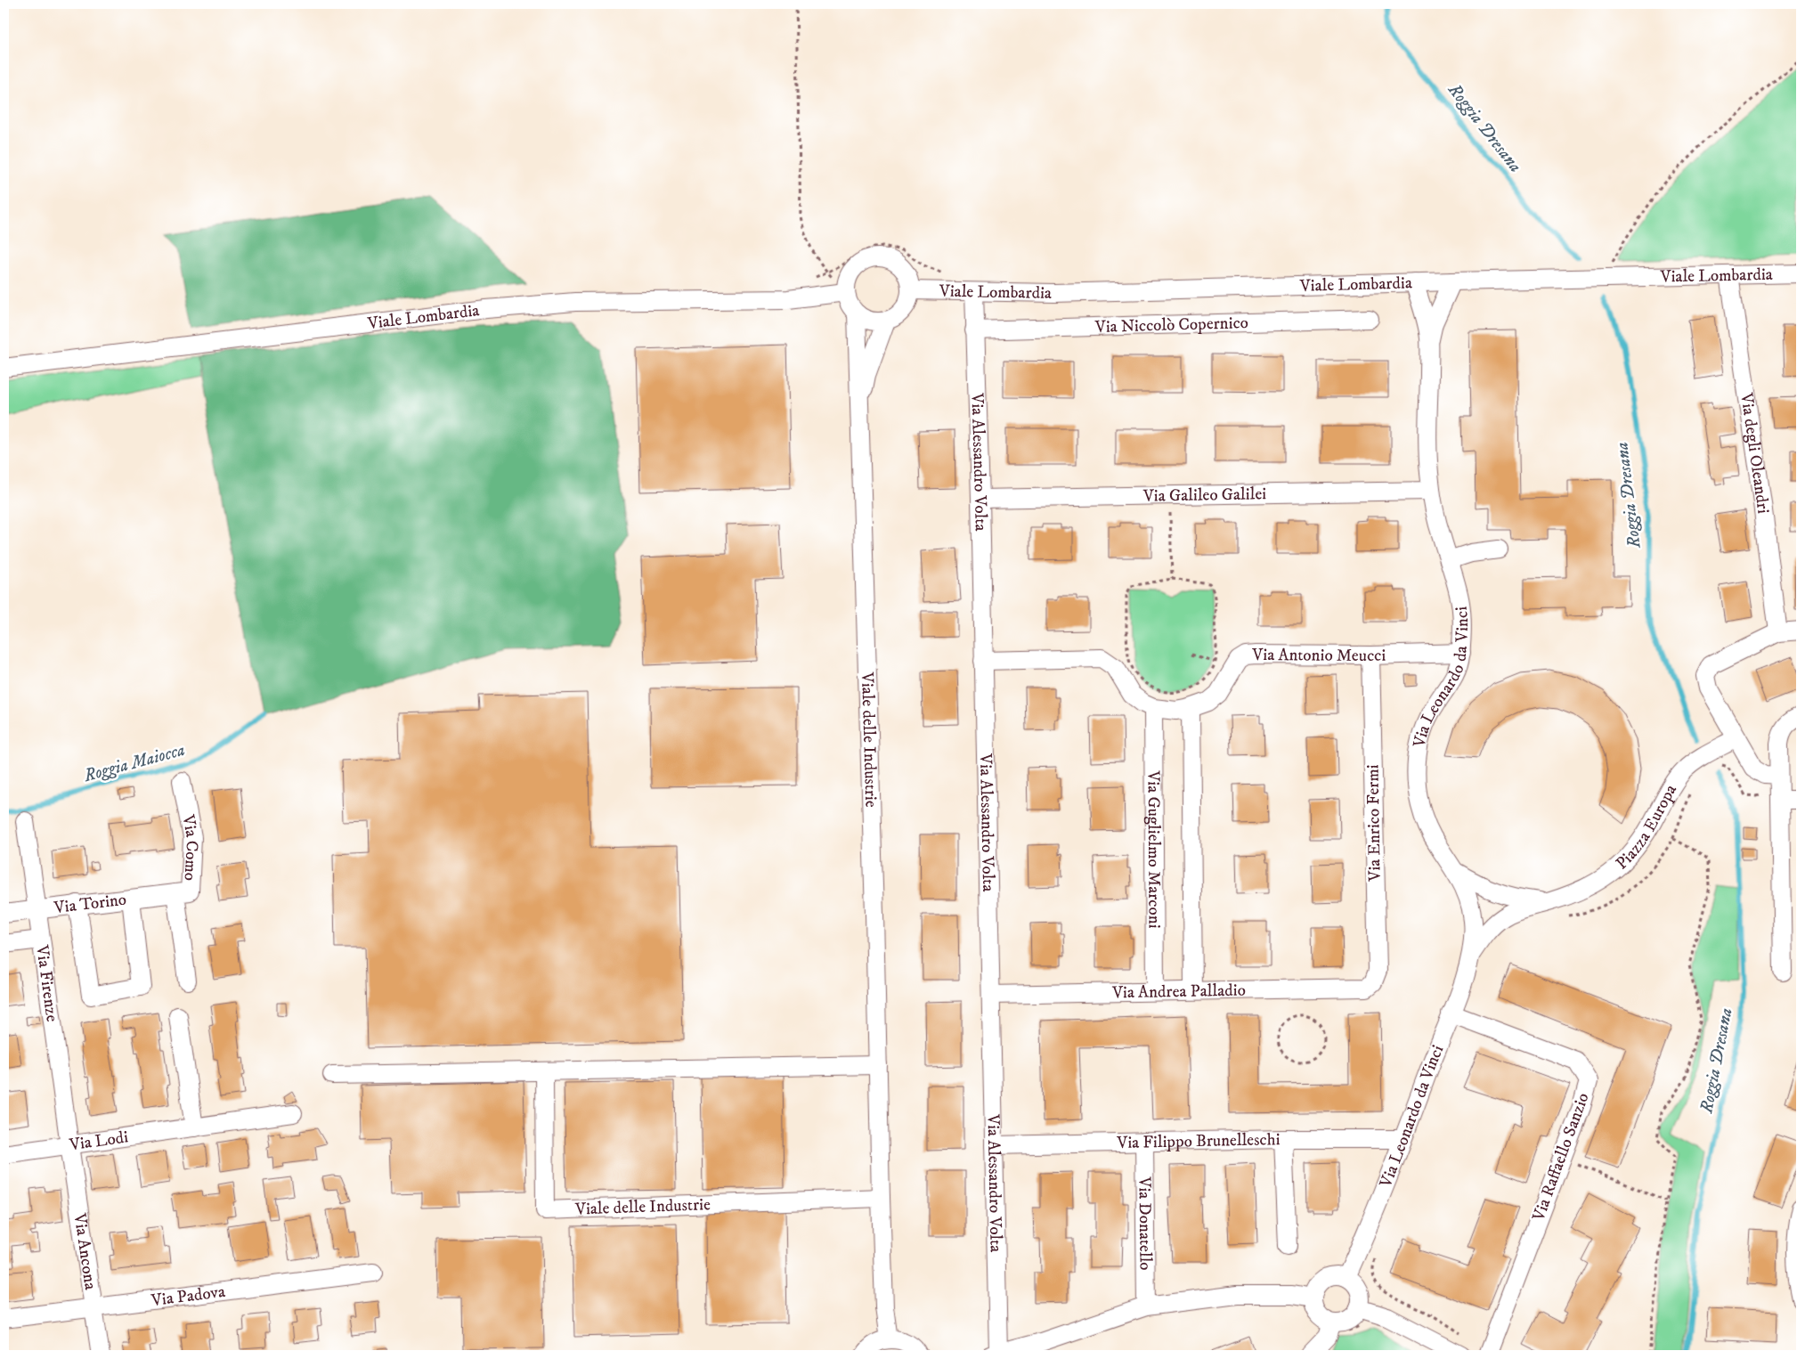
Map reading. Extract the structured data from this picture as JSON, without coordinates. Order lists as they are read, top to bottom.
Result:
{
  "streets": {
    "street": [
      "Viale Lombardia",
      "Via Niccolò Copernico",
      "Via degli Oleandri",
      "Via Alessandro Volta",
      "Via Galileo Galilei",
      "Via Antonio Meucci",
      "Via Leonardo da Vinci",
      "Viale delle Industrie",
      "Via Enrico Fermi",
      "Piazza Europa",
      "Via Como",
      "Via Guglielmo Marconi",
      "Via Torino",
      "Via Firenze",
      "Via Andrea Palladio",
      "Via Lodi",
      "Via Filippo Brunelleschi",
      "Via Raffaello Sanzio",
      "Via Donatello",
      "Via Ancona",
      "Via Padova"
    ]
  },
  "crossings": [
    ["Viale Lombardia", "Via degli Oleandri"],
    ["Viale Lombardia", "Via Alessandro Volta"],
    ["Viale Lombardia", "Via Leonardo da Vinci"],
    ["Viale Lombardia", "Viale delle Industrie"],
    ["Via Niccolò Copernico", "Via Alessandro Volta"],
    ["Via Alessandro Volta", "Via Galileo Galilei"],
    ["Via Alessandro Volta", "Via Antonio Meucci"],
    ["Via Alessandro Volta", "Via Andrea Palladio"],
    ["Via Alessandro Volta", "Via Filippo Brunelleschi"],
    ["Via Galileo Galilei", "Via Leonardo da Vinci"],
    ["Via Antonio Meucci", "Via Leonardo da Vinci"],
    ["Via Antonio Meucci", "Via Enrico Fermi"],
    ["Via Antonio Meucci", "Via Guglielmo Marconi"],
    ["Via Leonardo da Vinci", "Piazza Europa"],
    ["Via Leonardo da Vinci", "Via Filippo Brunelleschi"],
    ["Via Leonardo da Vinci", "Via Raffaello Sanzio"],
    ["Via Enrico Fermi", "Via Andrea Palladio"],
    ["Via Como", "Via Torino"],
    ["Via Guglielmo Marconi", "Via Andrea Palladio"],
    ["Via Torino", "Via Firenze"],
    ["Via Firenze", "Via Lodi"],
    ["Via Firenze", "Via Ancona"],
    ["Via Lodi", "Via Ancona"],
    ["Via Filippo Brunelleschi", "Via Donatello"],
    ["Via Ancona", "Via Padova"]
  ],
  "water": ["Roggia Dresana", "Roggia Maiocca"]
}
